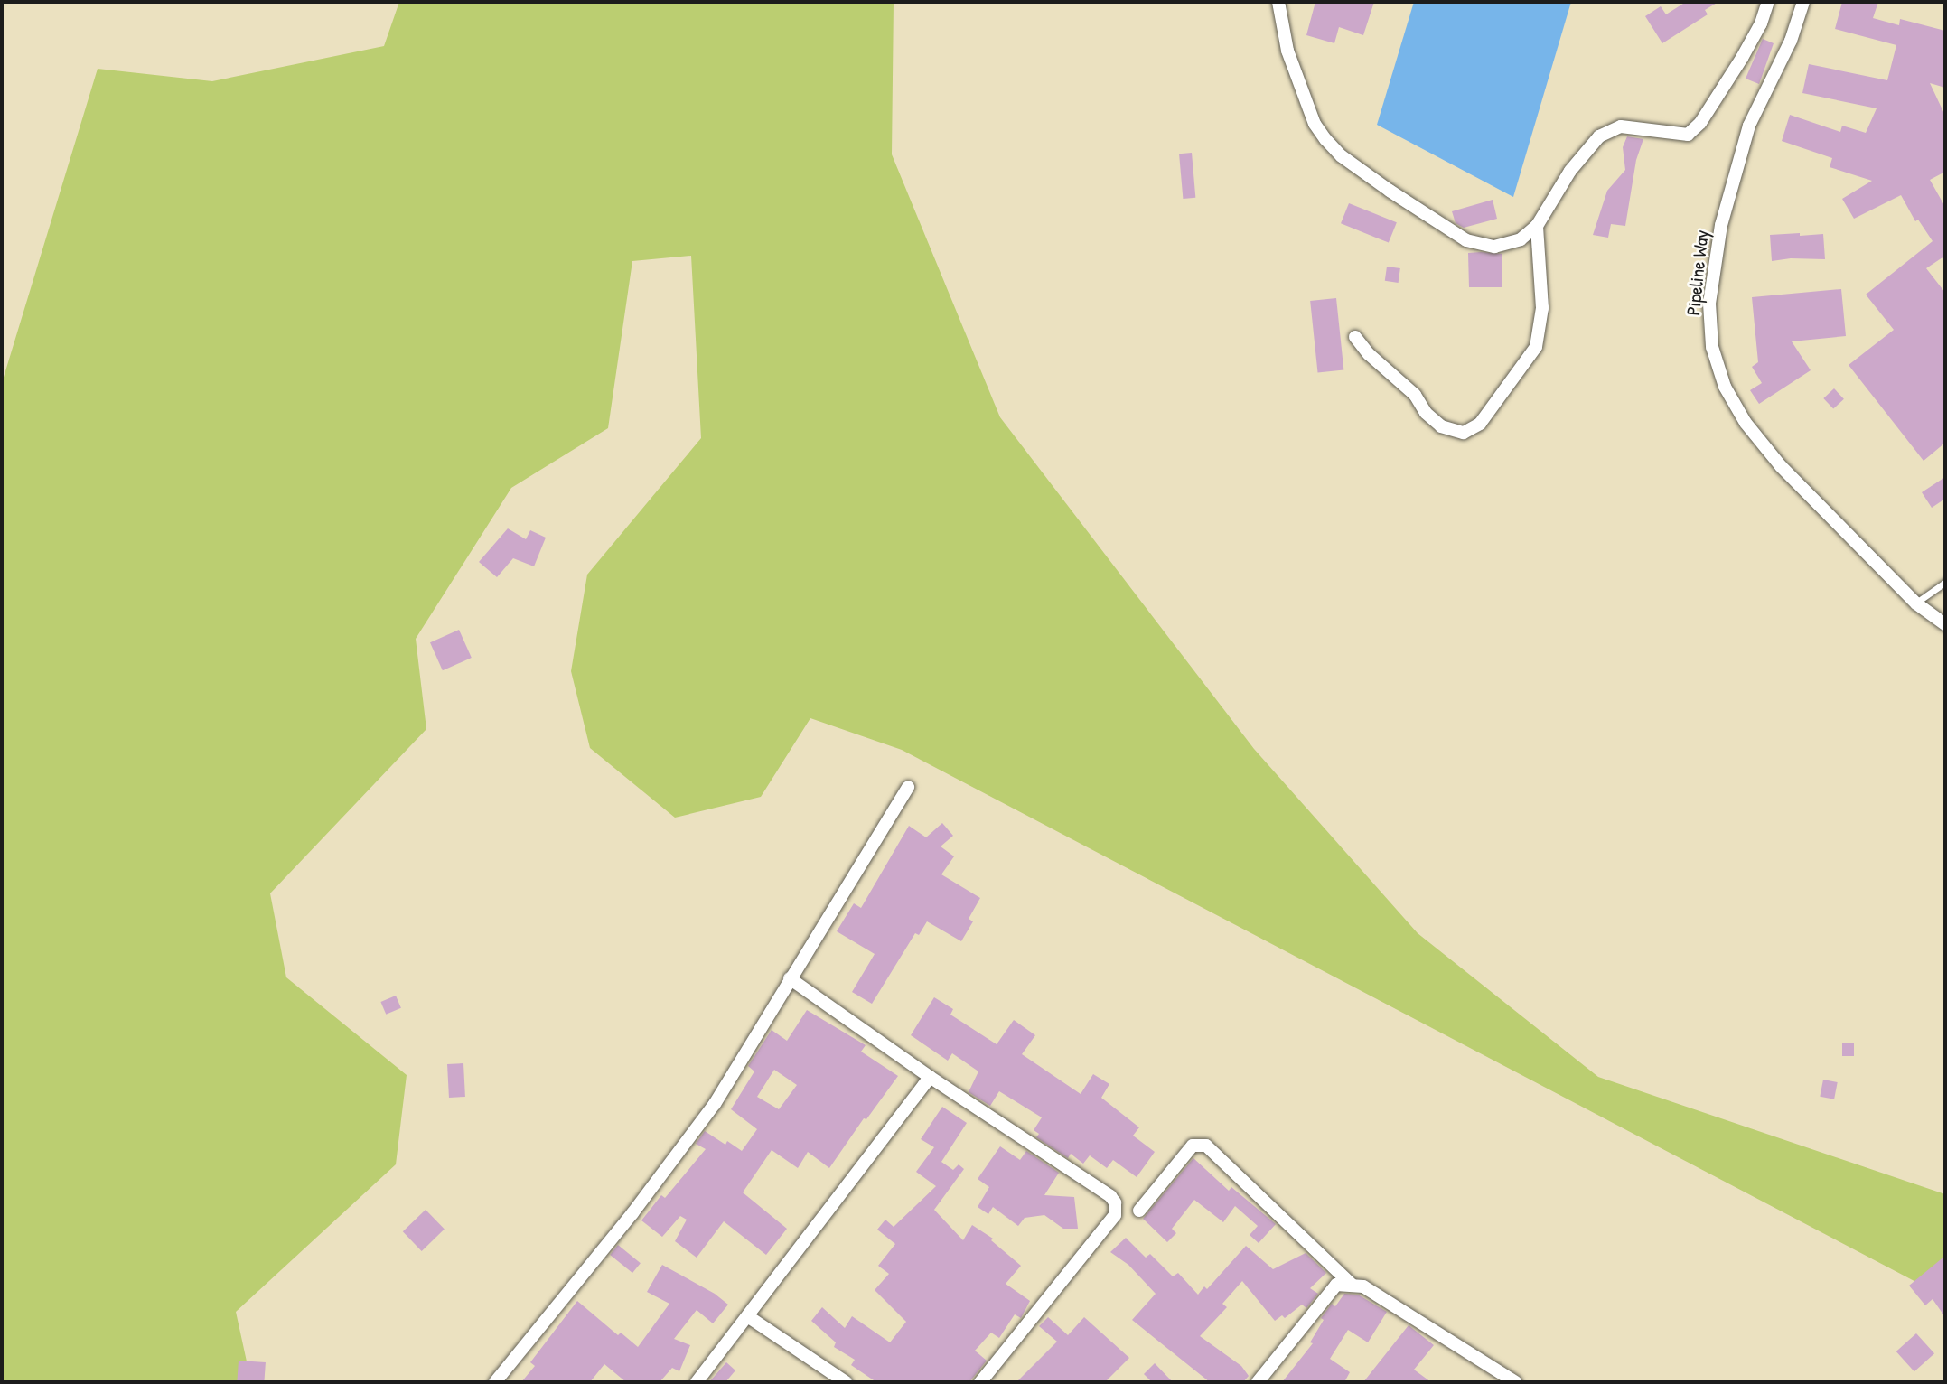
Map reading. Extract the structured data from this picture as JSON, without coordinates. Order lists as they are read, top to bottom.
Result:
{
  "streets": {
    "street": ["Pipeline Way"]
  }
}
